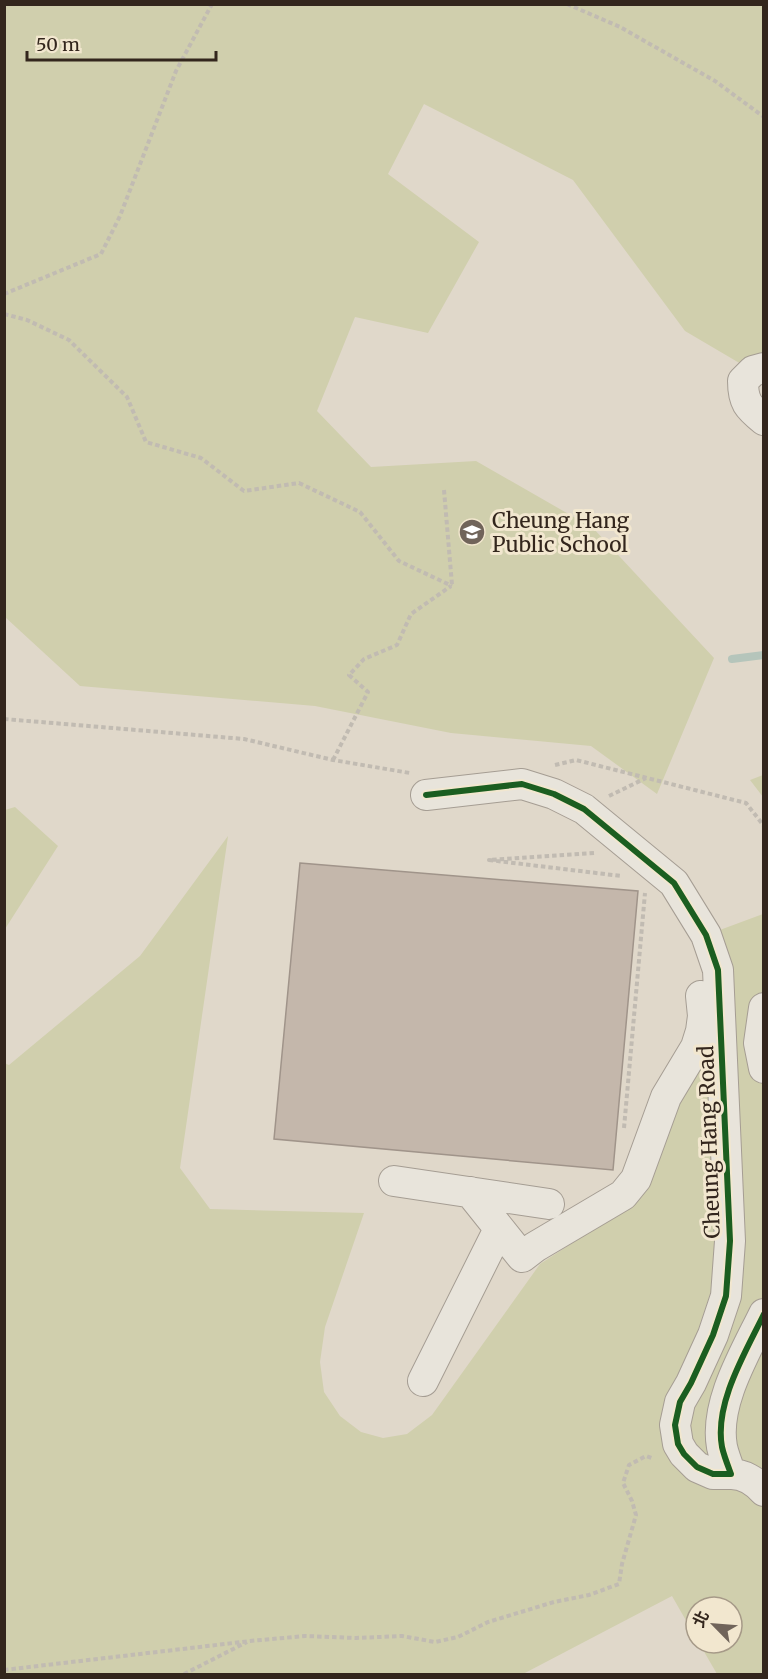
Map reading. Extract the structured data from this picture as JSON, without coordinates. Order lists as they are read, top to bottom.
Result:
{
  "streets": {
    "street": ["Cheung Hang Road"]
  },
  "places": {
    "school or university": ["Cheung Hang Public School"]
  },
  "scale_bar": "50 m",
  "north": "top left"
}
